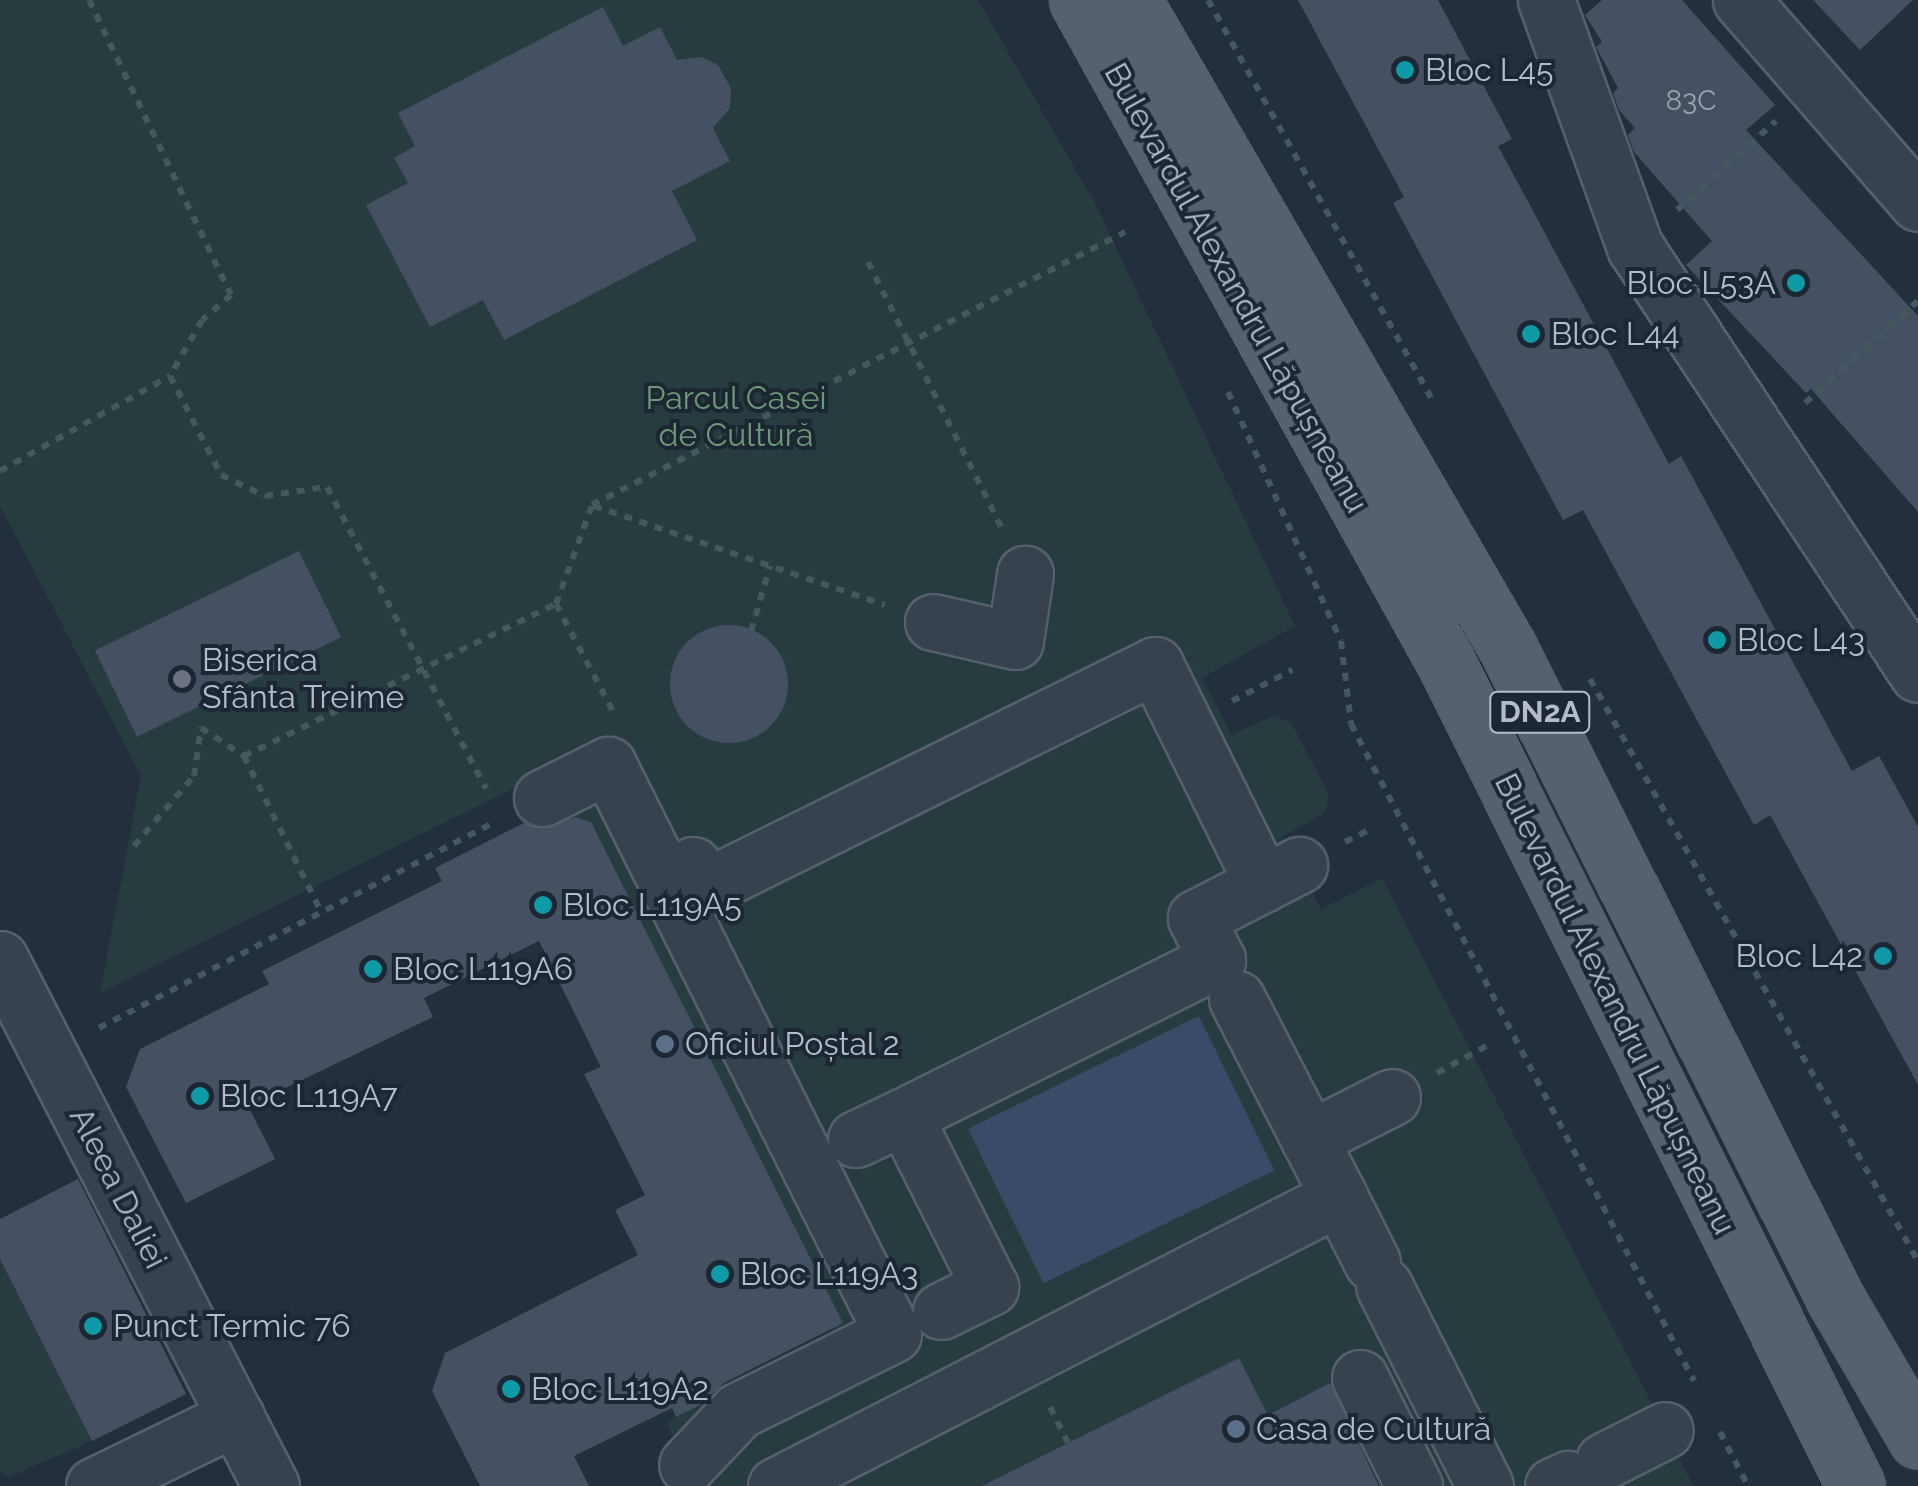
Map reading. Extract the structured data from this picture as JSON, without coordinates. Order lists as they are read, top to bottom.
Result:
{
  "streets": {
    "main road": ["Bulevardul Alexandru Lăpușneanu", "DN2A"],
    "street": ["Aleea Daliei"]
  },
  "parks": ["Parcul Casei de Cultură"],
  "places": [
    "Bloc L45",
    "Bloc L53A",
    "Bloc L44",
    "Bloc L43",
    "Biserica Sfânta Treime",
    "Bloc L119A5",
    "Bloc L42",
    "Bloc L119A6",
    "Oficiul Poștal 2",
    "Bloc L119A7",
    "Bloc L119A3",
    "Punct Termic 76",
    "Bloc L119A2",
    "Casa de Cultură"
  ],
  "house_numbers": ["83C"]
}
